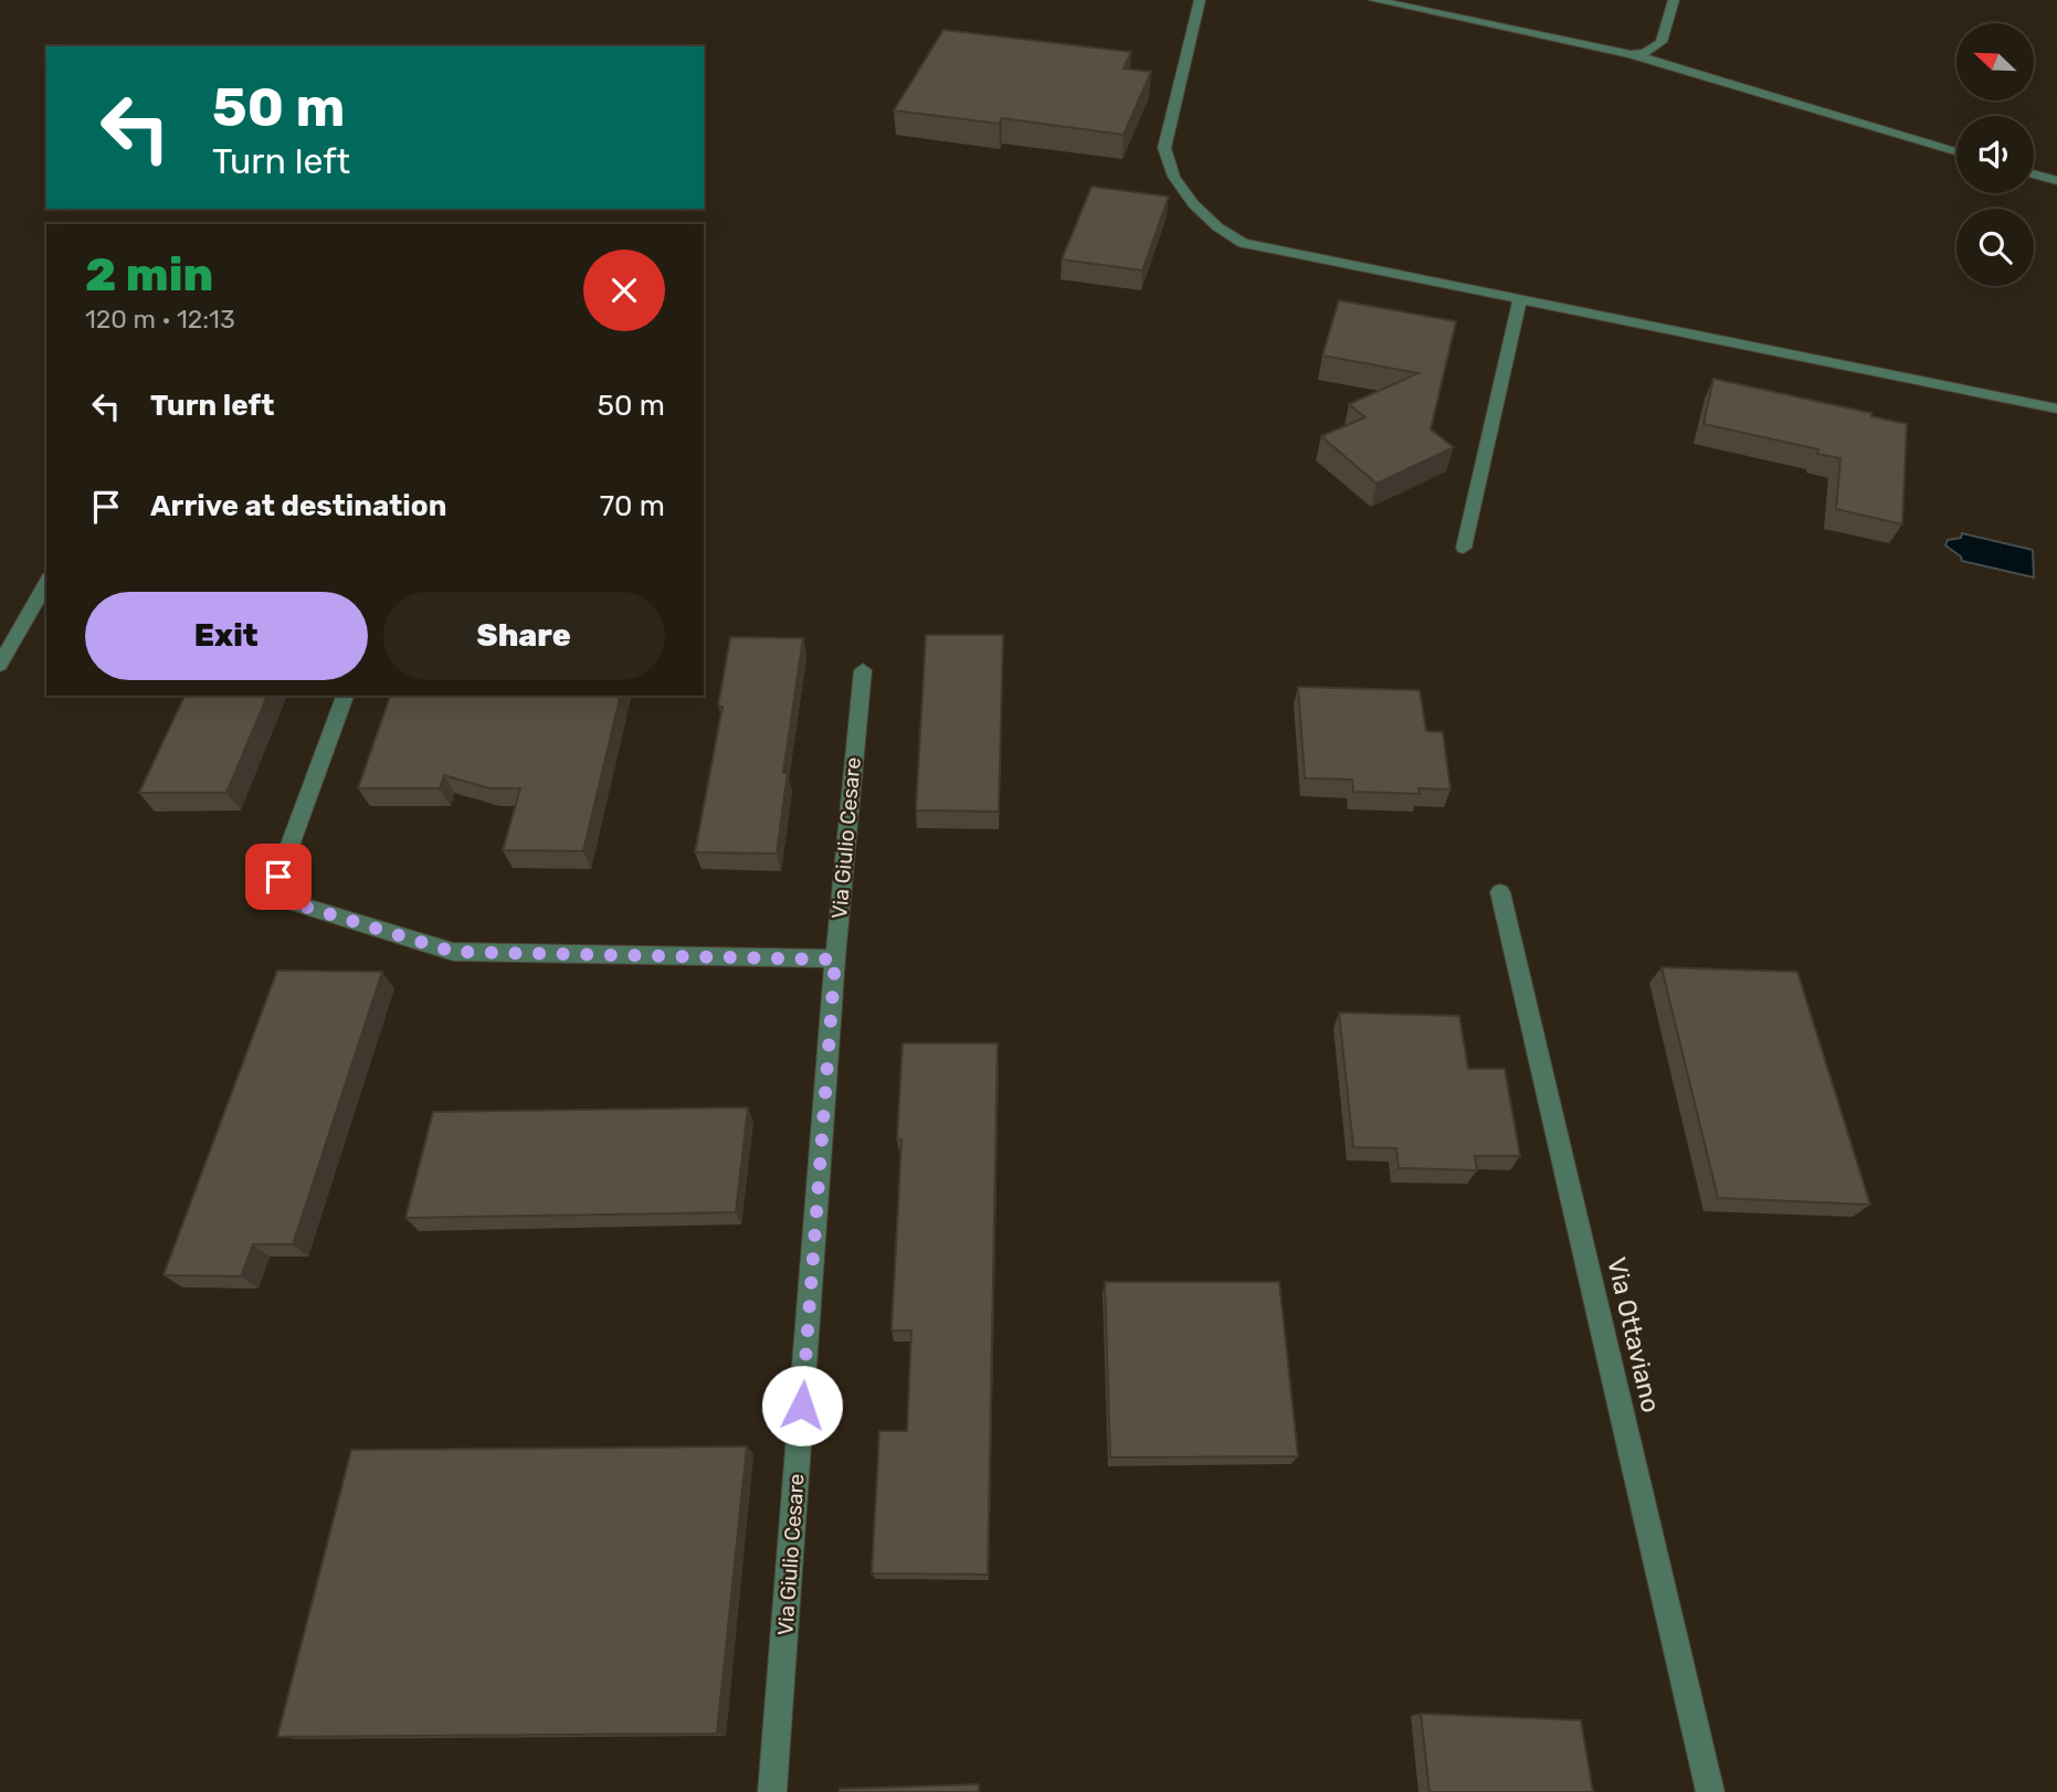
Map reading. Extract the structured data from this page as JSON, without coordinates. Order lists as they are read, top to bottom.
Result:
{
  "streets": {
    "street": ["Via Giulio Cesare", "Via Ottaviano"]
  },
  "north": "top left",
  "page": {
    "turn": ["50 m", "Turn left"],
    "heading": ["2 min", "120 m · 12:13"],
    "list": [
      {
        "name": "Turn left",
        "value": "50 m"
      },
      {
        "name": "Arrive at destination",
        "value": "70 m"
      }
    ],
    "buttons": ["Exit", "Share"]
  }
}
